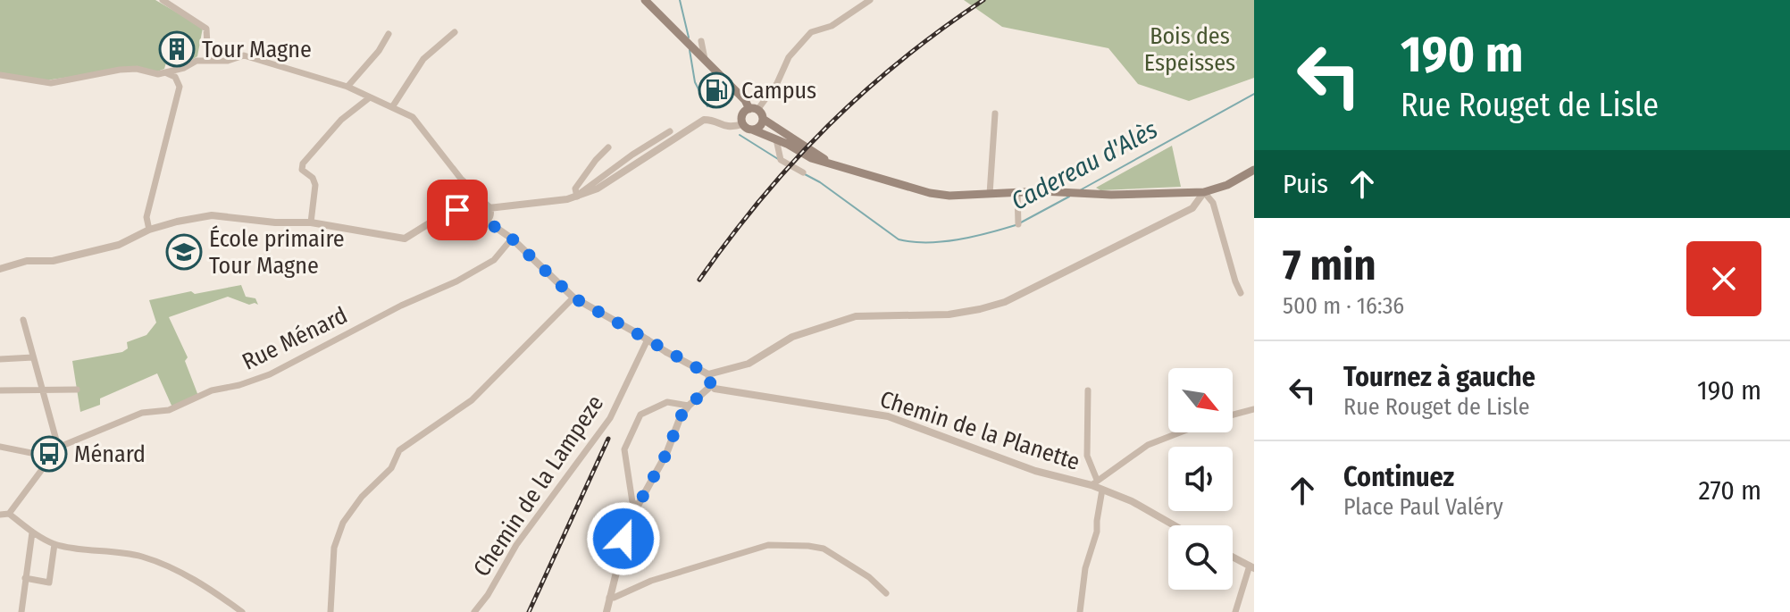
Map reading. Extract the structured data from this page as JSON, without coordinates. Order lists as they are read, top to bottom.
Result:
{
  "streets": {
    "street": ["Rue Ménard", "Chemin de la Planette", "Chemin de la Lampeze"]
  },
  "water": ["Cadereau d'Alès"],
  "parks": ["Bois des Espeisses"],
  "places": {
    "building": ["Tour Magne"],
    "fuel station": ["Campus"],
    "school or university": ["École primaire Tour Magne"],
    "bus stop": ["Ménard"]
  },
  "north": "bottom right",
  "page": {
    "turn": ["190 m", "Rue Rouget de Lisle"],
    "then": "Puis",
    "heading": ["7 min", "500 m · 16:36"],
    "list": [
      {
        "name": "Tournez à gauche",
        "note": "Rue Rouget de Lisle",
        "value": "190 m"
      },
      {
        "name": "Continuez",
        "note": "Place Paul Valéry",
        "value": "270 m"
      }
    ]
  }
}
